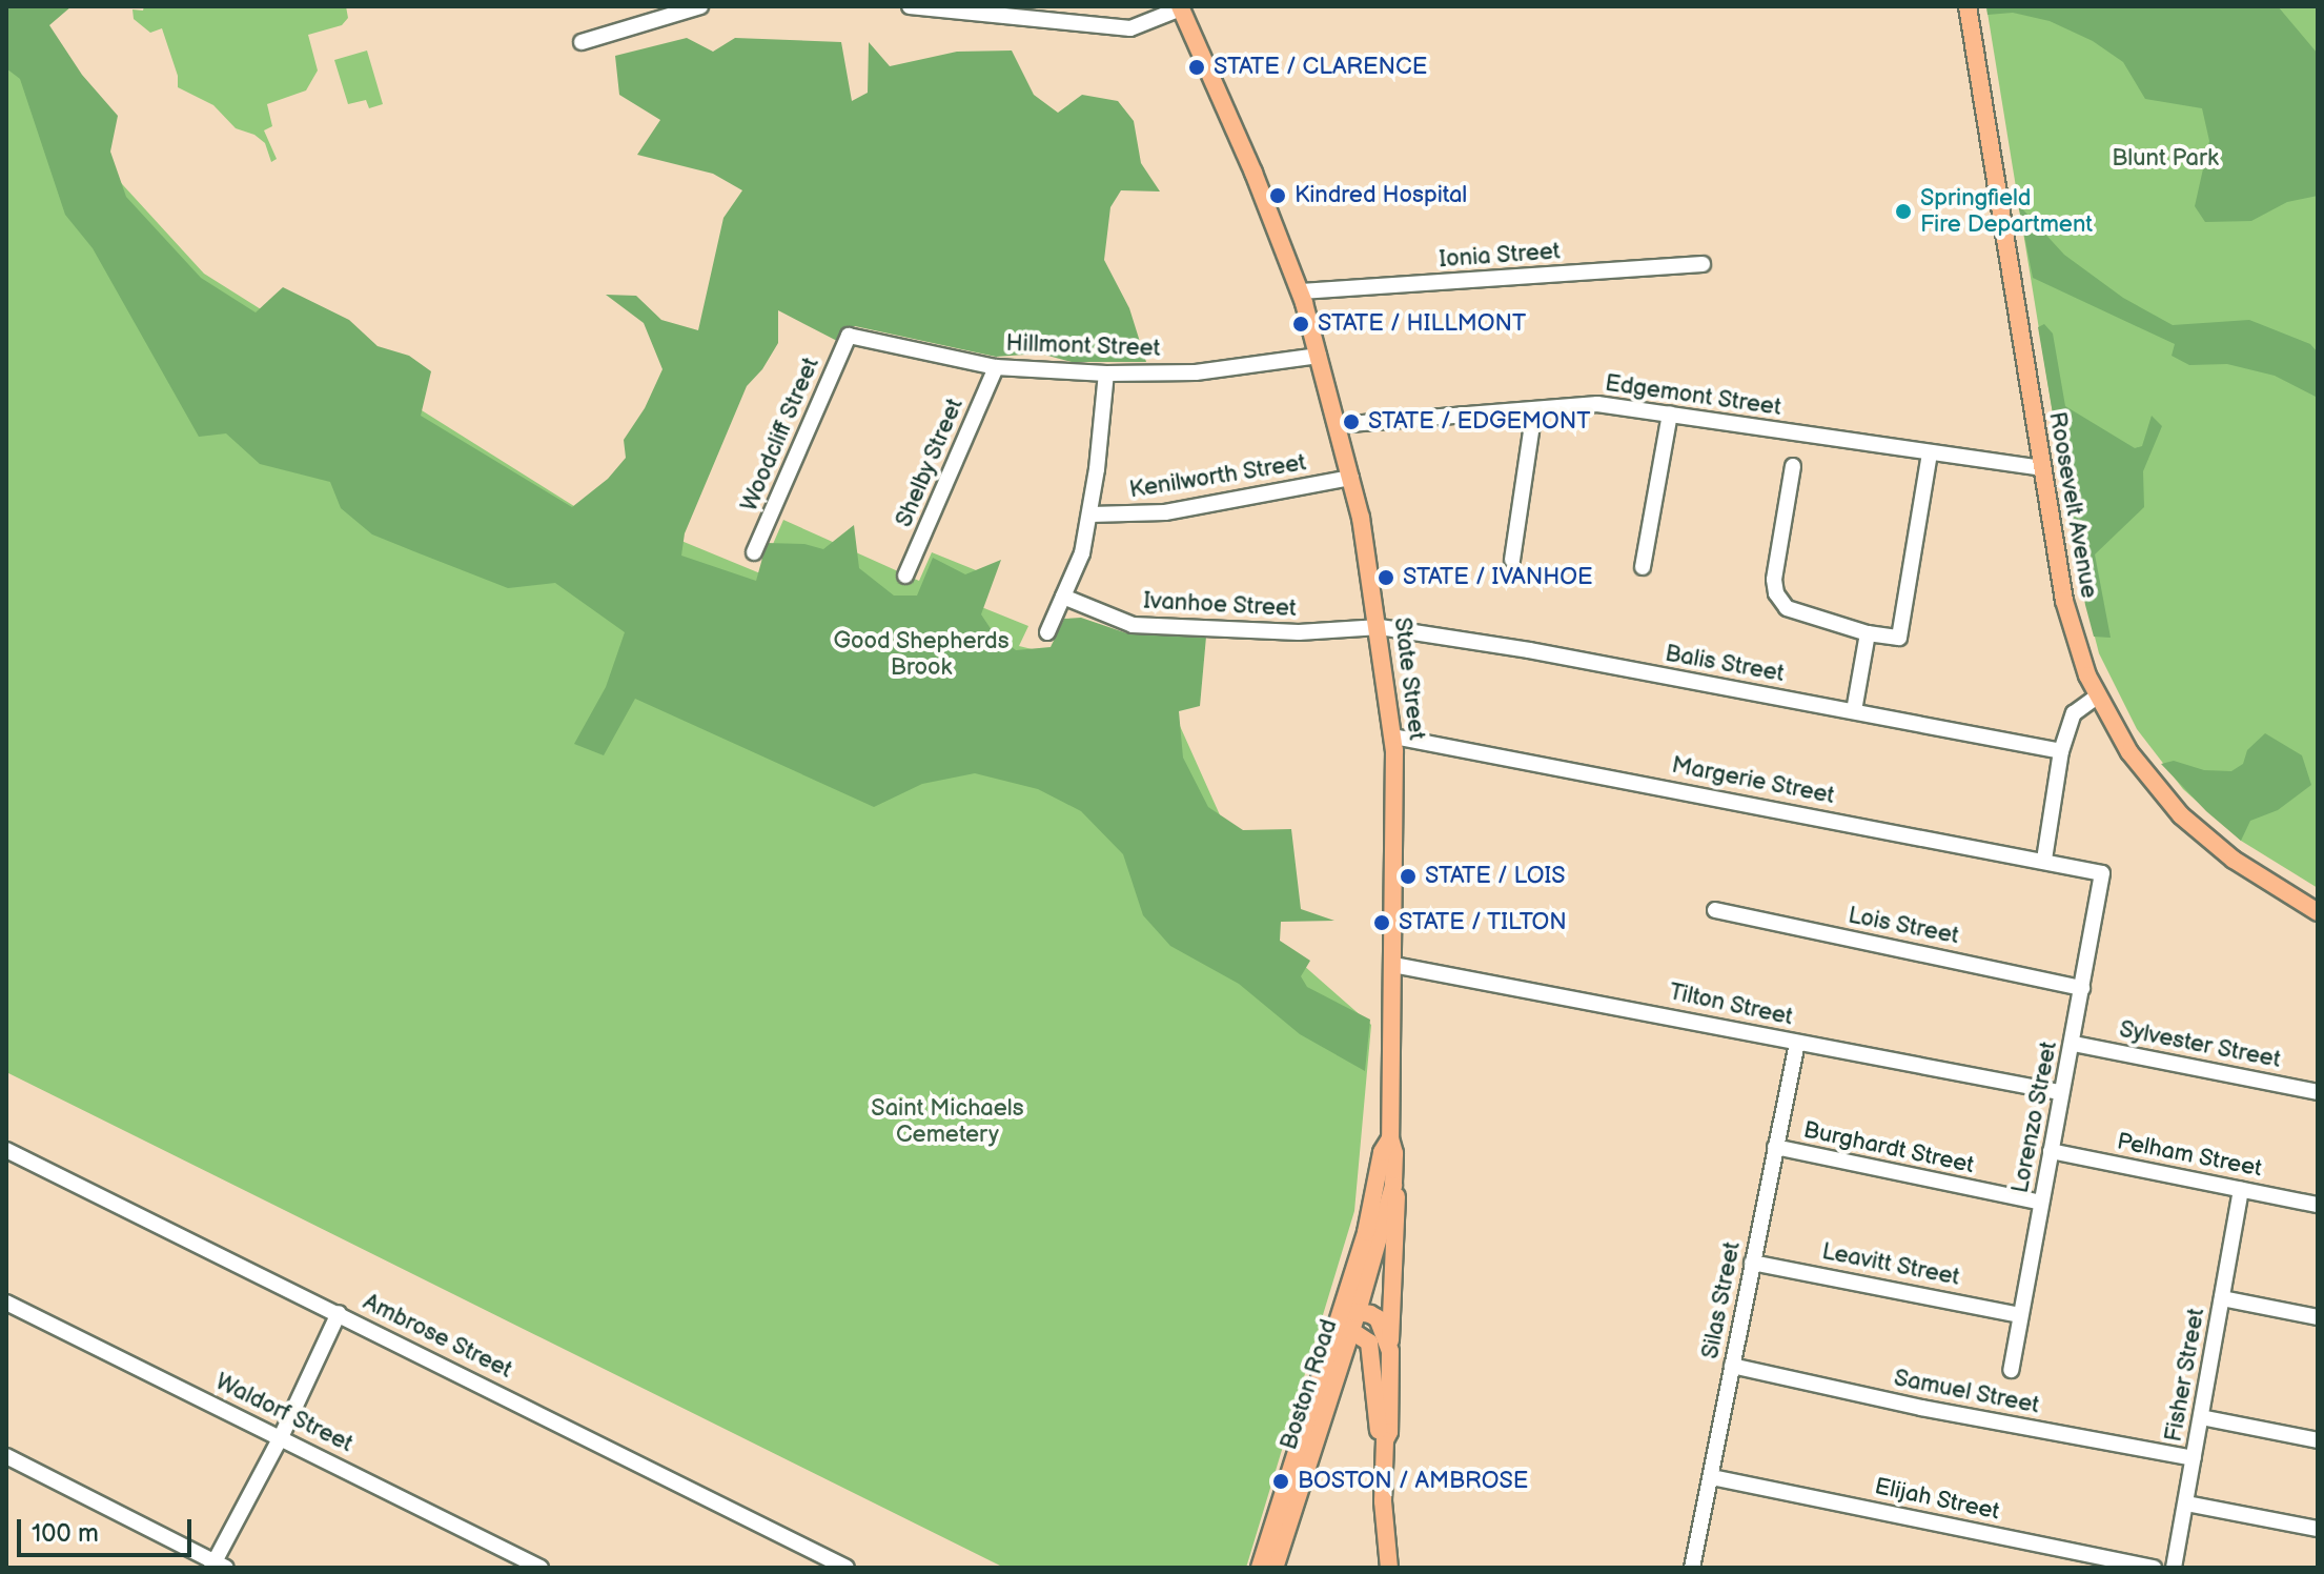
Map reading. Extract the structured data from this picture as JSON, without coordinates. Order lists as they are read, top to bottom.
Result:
{
  "streets": {
    "main road": ["Roosevelt Avenue", "State Street", "Boston Road"],
    "street": [
      "Ionia Street",
      "Hillmont Street",
      "Edgemont Street",
      "Woodcliff Street",
      "Shelby Street",
      "Kenilworth Street",
      "Ivanhoe Street",
      "Balis Street",
      "Margerie Street",
      "Lois Street",
      "Tilton Street",
      "Sylvester Street",
      "Lorenzo Street",
      "Burghardt Street",
      "Pelham Street",
      "Leavitt Street",
      "Silas Street",
      "Ambrose Street",
      "Fisher Street",
      "Samuel Street",
      "Waldorf Street",
      "Elijah Street"
    ]
  },
  "crossings": [
    ["Ionia Street", "State Street"],
    ["Hillmont Street", "Woodcliff Street"],
    ["Hillmont Street", "Shelby Street"],
    ["Hillmont Street", "State Street"],
    ["Edgemont Street", "Roosevelt Avenue"],
    ["Edgemont Street", "State Street"],
    ["Kenilworth Street", "State Street"],
    ["Ivanhoe Street", "Balis Street"],
    ["Ivanhoe Street", "State Street"],
    ["Balis Street", "State Street"],
    ["State Street", "Margerie Street"],
    ["State Street", "Tilton Street"],
    ["State Street", "Boston Road"],
    ["Margerie Street", "Lorenzo Street"],
    ["Lois Street", "Lorenzo Street"],
    ["Tilton Street", "Lorenzo Street"],
    ["Tilton Street", "Silas Street"],
    ["Sylvester Street", "Lorenzo Street"],
    ["Lorenzo Street", "Burghardt Street"],
    ["Lorenzo Street", "Pelham Street"],
    ["Lorenzo Street", "Leavitt Street"],
    ["Burghardt Street", "Silas Street"],
    ["Pelham Street", "Fisher Street"],
    ["Leavitt Street", "Silas Street"],
    ["Silas Street", "Samuel Street"],
    ["Silas Street", "Elijah Street"],
    ["Fisher Street", "Samuel Street"]
  ],
  "parks": ["Blunt Park", "Good Shepherds Brook", "Saint Michaels Cemetery"],
  "places": [
    "STATE / CLARENCE",
    "Kindred Hospital",
    "Springfield Fire Department",
    "STATE / HILLMONT",
    "STATE / EDGEMONT",
    "STATE / IVANHOE",
    "STATE / LOIS",
    "STATE / TILTON",
    "BOSTON / AMBROSE"
  ],
  "scale_bar": "100 m"
}
